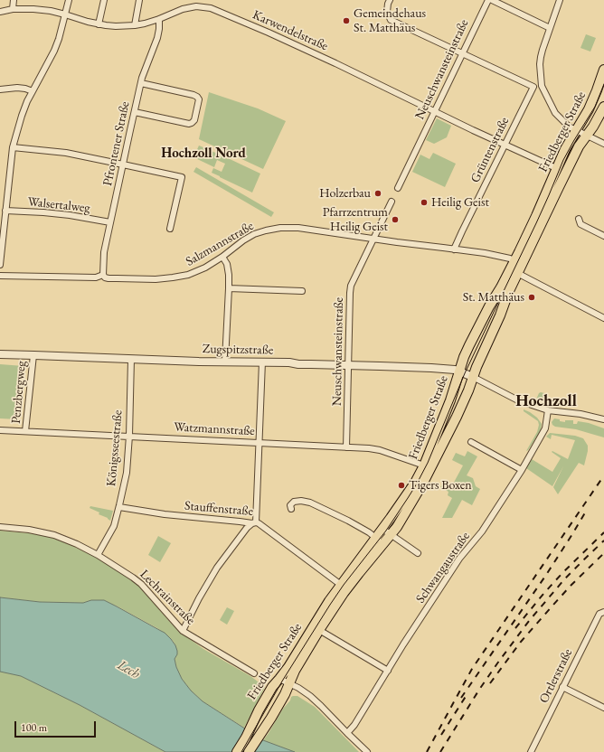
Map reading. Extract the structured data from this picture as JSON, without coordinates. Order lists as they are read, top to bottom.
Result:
{
  "streets": {
    "main road": ["Friedberger Straße"],
    "street": [
      "Karwendelstraße",
      "Neuschwansteinstraße",
      "Pfrontener Straße",
      "Grüntenstraße",
      "Walsertalweg",
      "Salzmannstraße",
      "Zugspitzstraße",
      "Penzbergweg",
      "Watzmannstraße",
      "Königsseestraße",
      "Stauffenstraße",
      "Schwangaustraße",
      "Lechrainstraße",
      "Ortlerstraße"
    ]
  },
  "crossings": [
    ["Karwendelstraße", "Neuschwansteinstraße"],
    ["Karwendelstraße", "Friedberger Straße"],
    ["Karwendelstraße", "Pfrontener Straße"],
    ["Karwendelstraße", "Grüntenstraße"],
    ["Neuschwansteinstraße", "Salzmannstraße"],
    ["Neuschwansteinstraße", "Zugspitzstraße"],
    ["Neuschwansteinstraße", "Watzmannstraße"],
    ["Friedberger Straße", "Salzmannstraße"],
    ["Friedberger Straße", "Zugspitzstraße"],
    ["Friedberger Straße", "Watzmannstraße"],
    ["Friedberger Straße", "Stauffenstraße"],
    ["Pfrontener Straße", "Walsertalweg"],
    ["Pfrontener Straße", "Salzmannstraße"],
    ["Grüntenstraße", "Salzmannstraße"],
    ["Zugspitzstraße", "Penzbergweg"],
    ["Zugspitzstraße", "Königsseestraße"],
    ["Penzbergweg", "Watzmannstraße"],
    ["Watzmannstraße", "Königsseestraße"],
    ["Königsseestraße", "Stauffenstraße"],
    ["Königsseestraße", "Lechrainstraße"]
  ],
  "districts": ["Hochzoll Nord", "Hochzoll"],
  "water": ["Lech"],
  "places": [
    "Gemeindehaus St. Matthäus",
    "Holzerbau",
    "Heilig Geist",
    "Pfarrzentrum Heilig Geist",
    "St. Matthäus",
    "Tigers Boxen"
  ],
  "scale_bar": "100 m"
}
